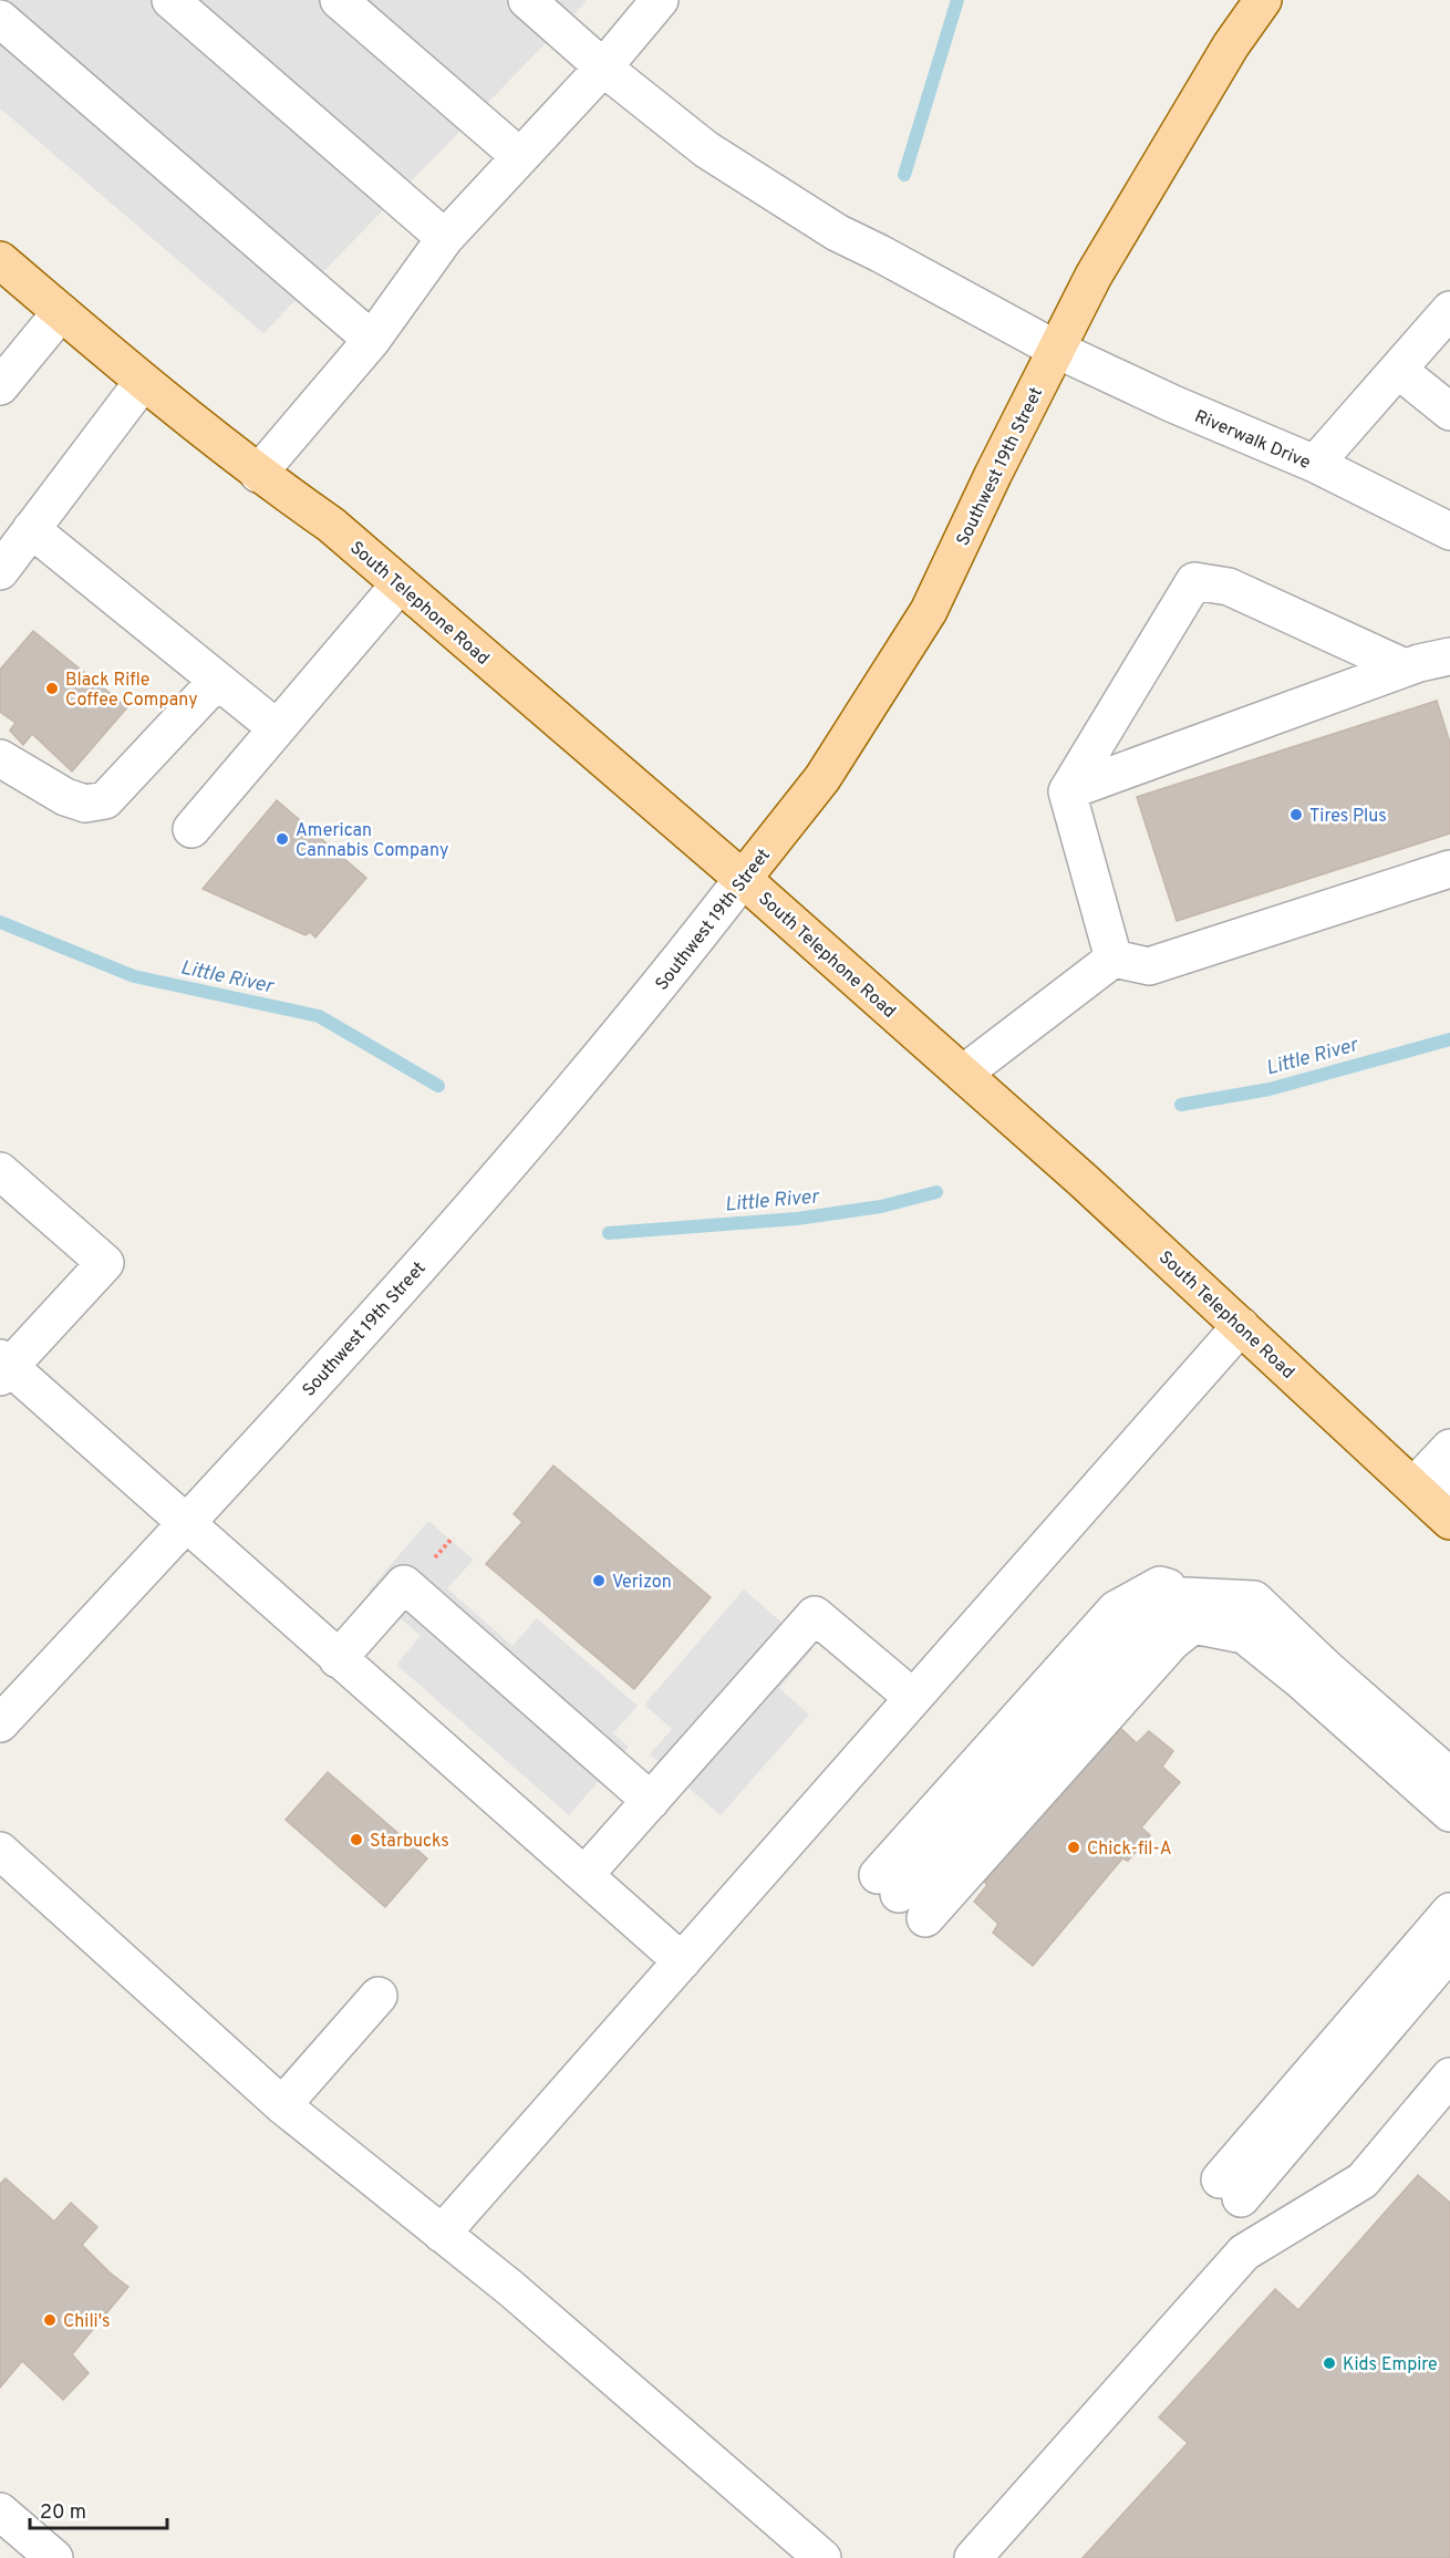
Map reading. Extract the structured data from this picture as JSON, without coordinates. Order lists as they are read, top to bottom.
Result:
{
  "streets": {
    "main road": ["Southwest 19th Street", "South Telephone Road"],
    "street": ["Riverwalk Drive"]
  },
  "crossings": [
    ["Riverwalk Drive", "Southwest 19th Street"],
    ["Southwest 19th Street", "South Telephone Road"]
  ],
  "water": ["Little River"],
  "places": [
    "Black Rifle Coffee Company",
    "Tires Plus",
    "American Cannabis Company",
    "Verizon",
    "Starbucks",
    "Chick-fil-A",
    "Chili's",
    "Kids Empire"
  ],
  "scale_bar": "20 m"
}
